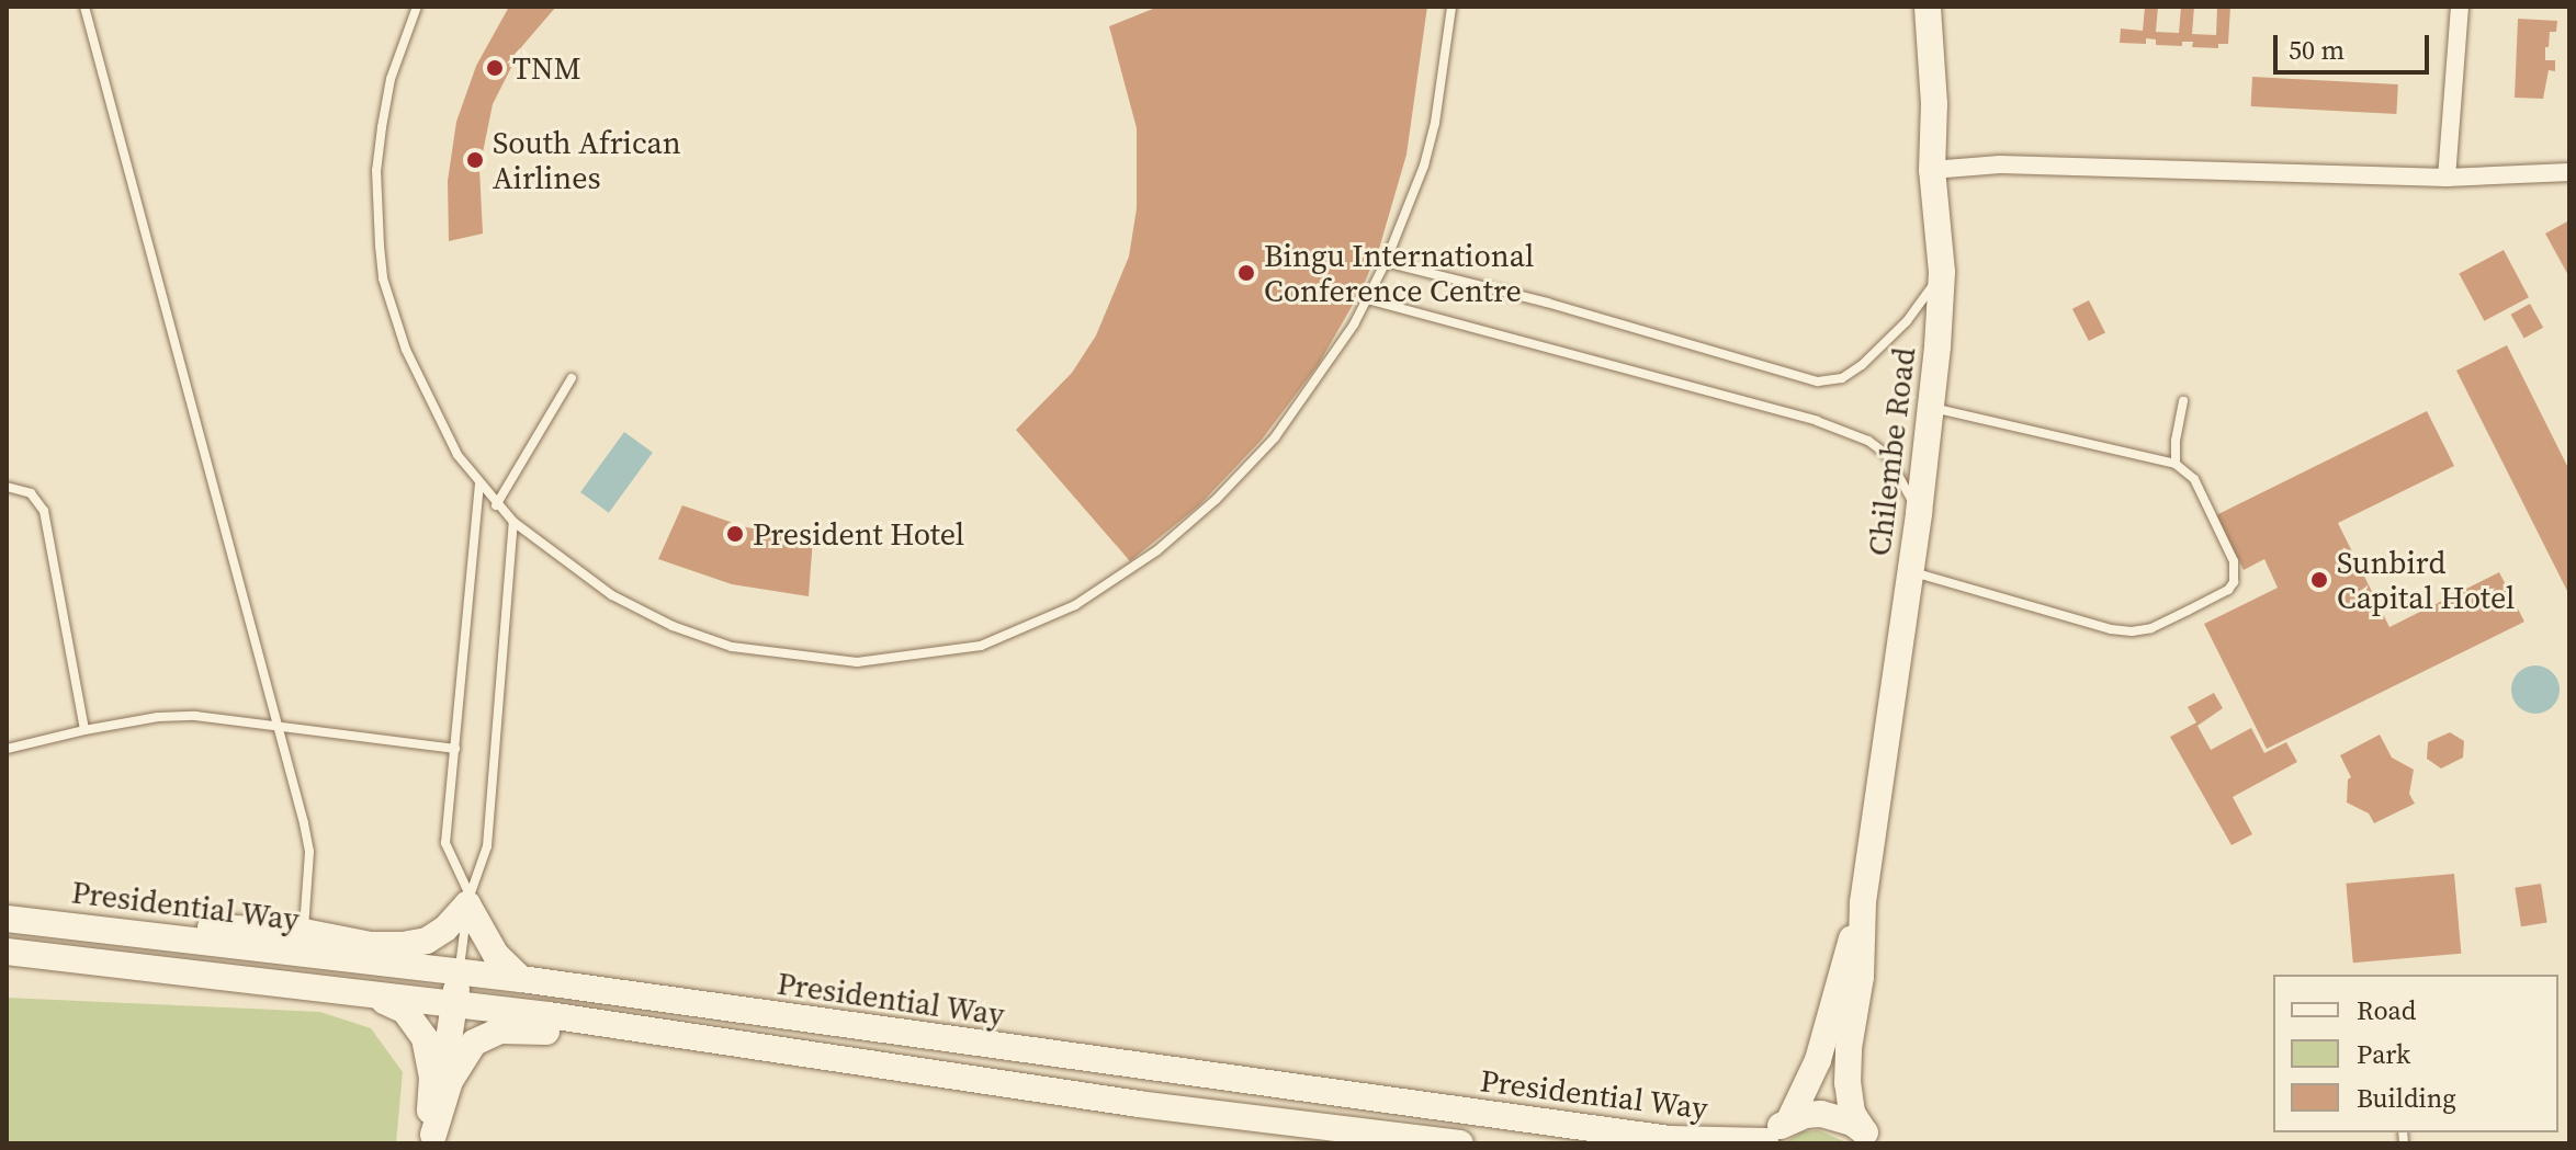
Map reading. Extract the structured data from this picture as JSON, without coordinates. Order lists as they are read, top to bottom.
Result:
{
  "streets": {
    "main road": ["Chilembe Road", "Presidential Way"]
  },
  "places": [
    "TNM",
    "South African Airlines",
    "Bingu International Conference Centre",
    "President Hotel",
    "Sunbird Capital Hotel"
  ],
  "legend": ["Road", "Park", "Building"],
  "scale_bar": "50 m"
}
